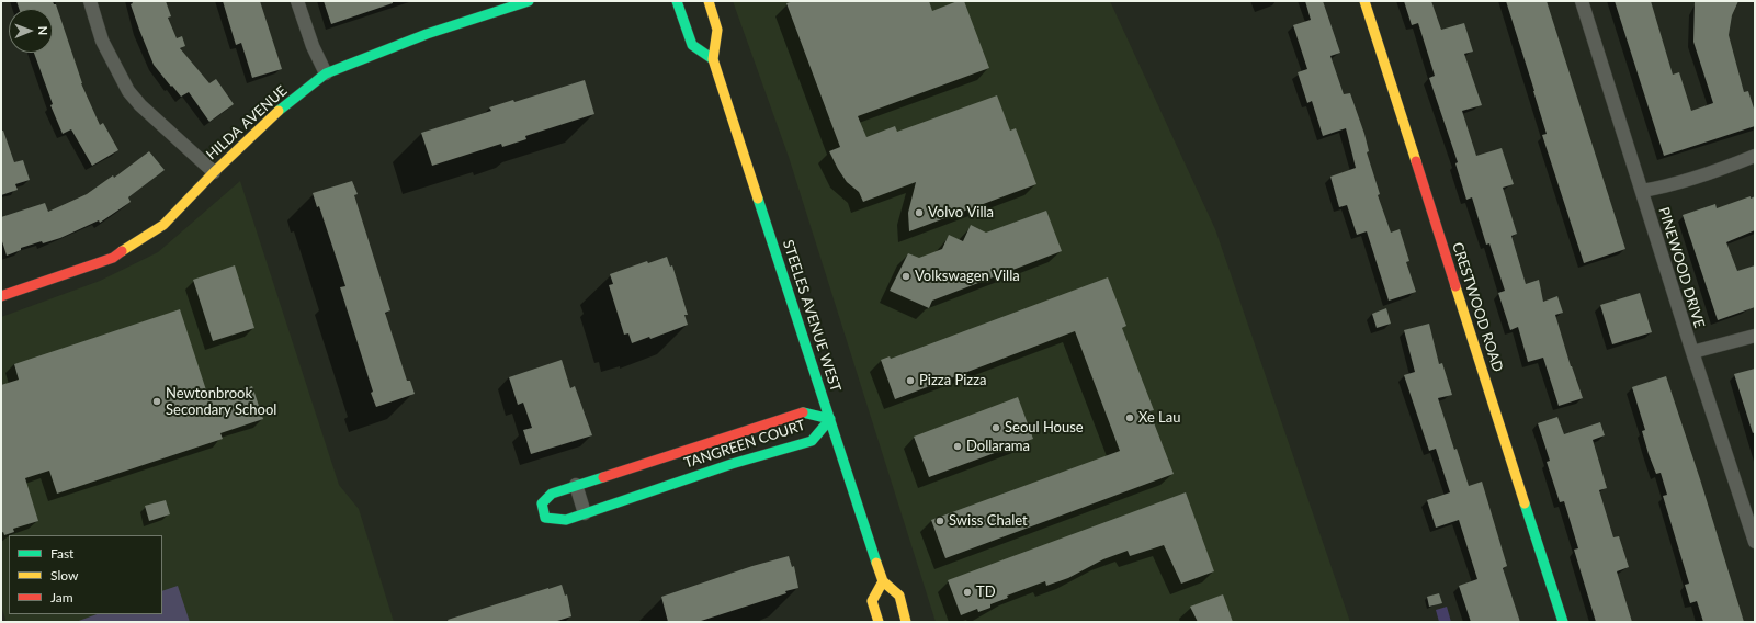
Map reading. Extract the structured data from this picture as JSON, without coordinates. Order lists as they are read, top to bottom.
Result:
{
  "streets": {
    "street": [
      "HILDA AVENUE",
      "PINEWOOD DRIVE",
      "CRESTWOOD ROAD",
      "STEELES AVENUE WEST",
      "TANGREEN COURT"
    ]
  },
  "crossings": [
    ["STEELES AVENUE WEST", "TANGREEN COURT"]
  ],
  "places": [
    "Volvo Villa",
    "Volkswagen Villa",
    "Pizza Pizza",
    "Newtonbrook Secondary School",
    "Xe Lau",
    "Seoul House",
    "Dollarama",
    "Swiss Chalet",
    "TD"
  ],
  "legend": ["Fast", "Slow", "Jam"],
  "north": "right"
}
